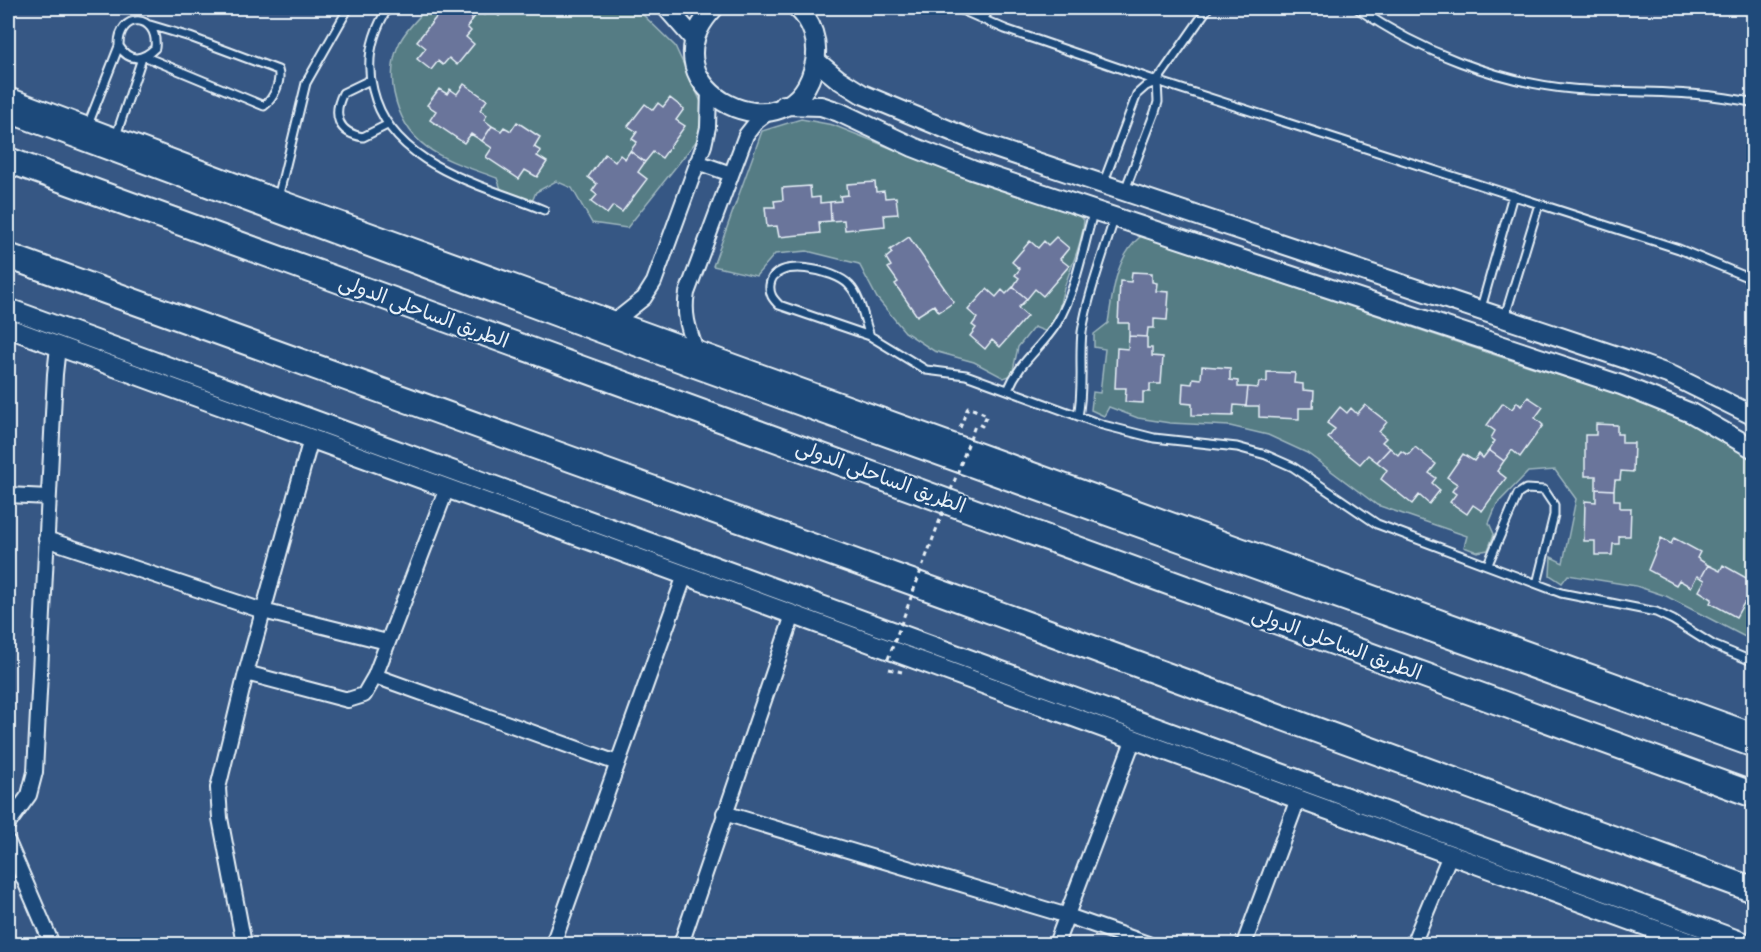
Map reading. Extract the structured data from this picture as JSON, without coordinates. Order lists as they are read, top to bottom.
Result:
{
  "streets": {
    "highway": ["الطريق الساحلى الدولى"]
  }
}
